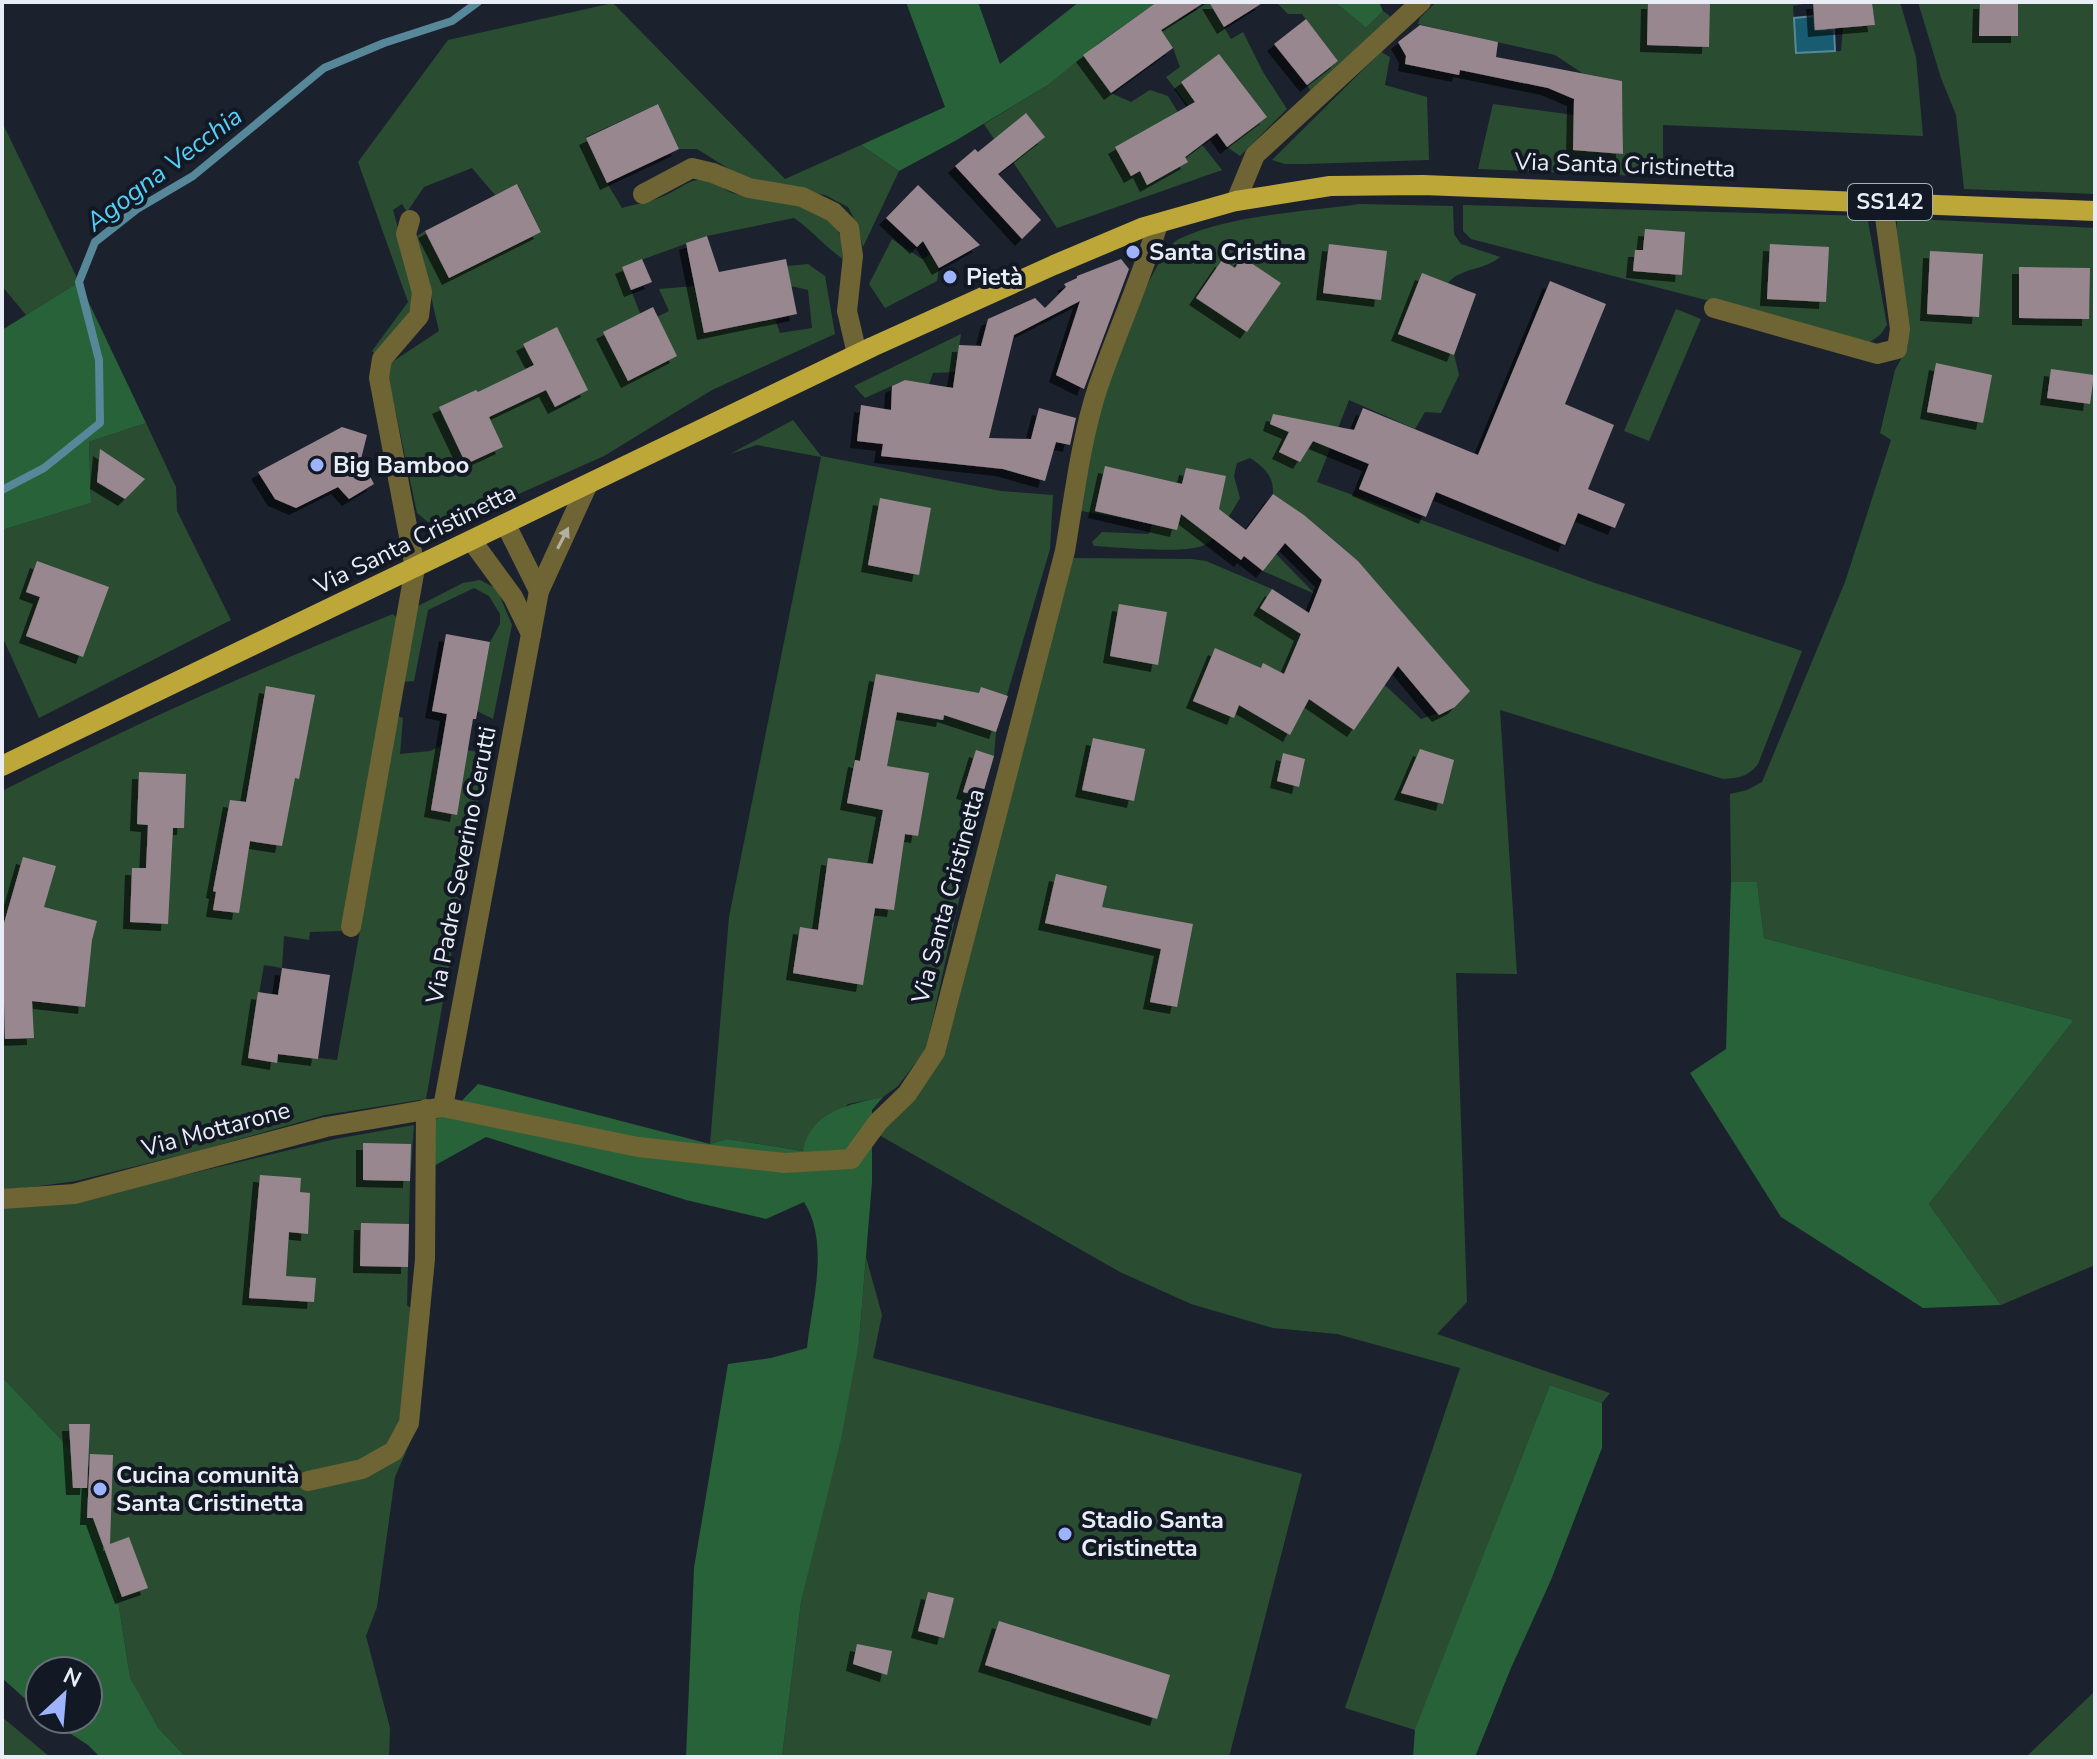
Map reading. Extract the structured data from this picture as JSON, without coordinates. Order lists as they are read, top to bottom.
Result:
{
  "streets": {
    "main road": ["Via Santa Cristinetta", "SS142"],
    "street": ["Via Padre Severino Cerutti", "Via Mottarone"]
  },
  "crossings": [
    ["Via Santa Cristinetta", "Via Padre Severino Cerutti"],
    ["Via Santa Cristinetta", "Via Mottarone"],
    ["Via Padre Severino Cerutti", "Via Mottarone"]
  ],
  "water": ["Agogna Vecchia"],
  "places": [
    "Santa Cristina",
    "Pietà",
    "Big Bamboo",
    "Cucina comunità Santa Cristinetta",
    "Stadio Santa Cristinetta"
  ],
  "north": "top right"
}
